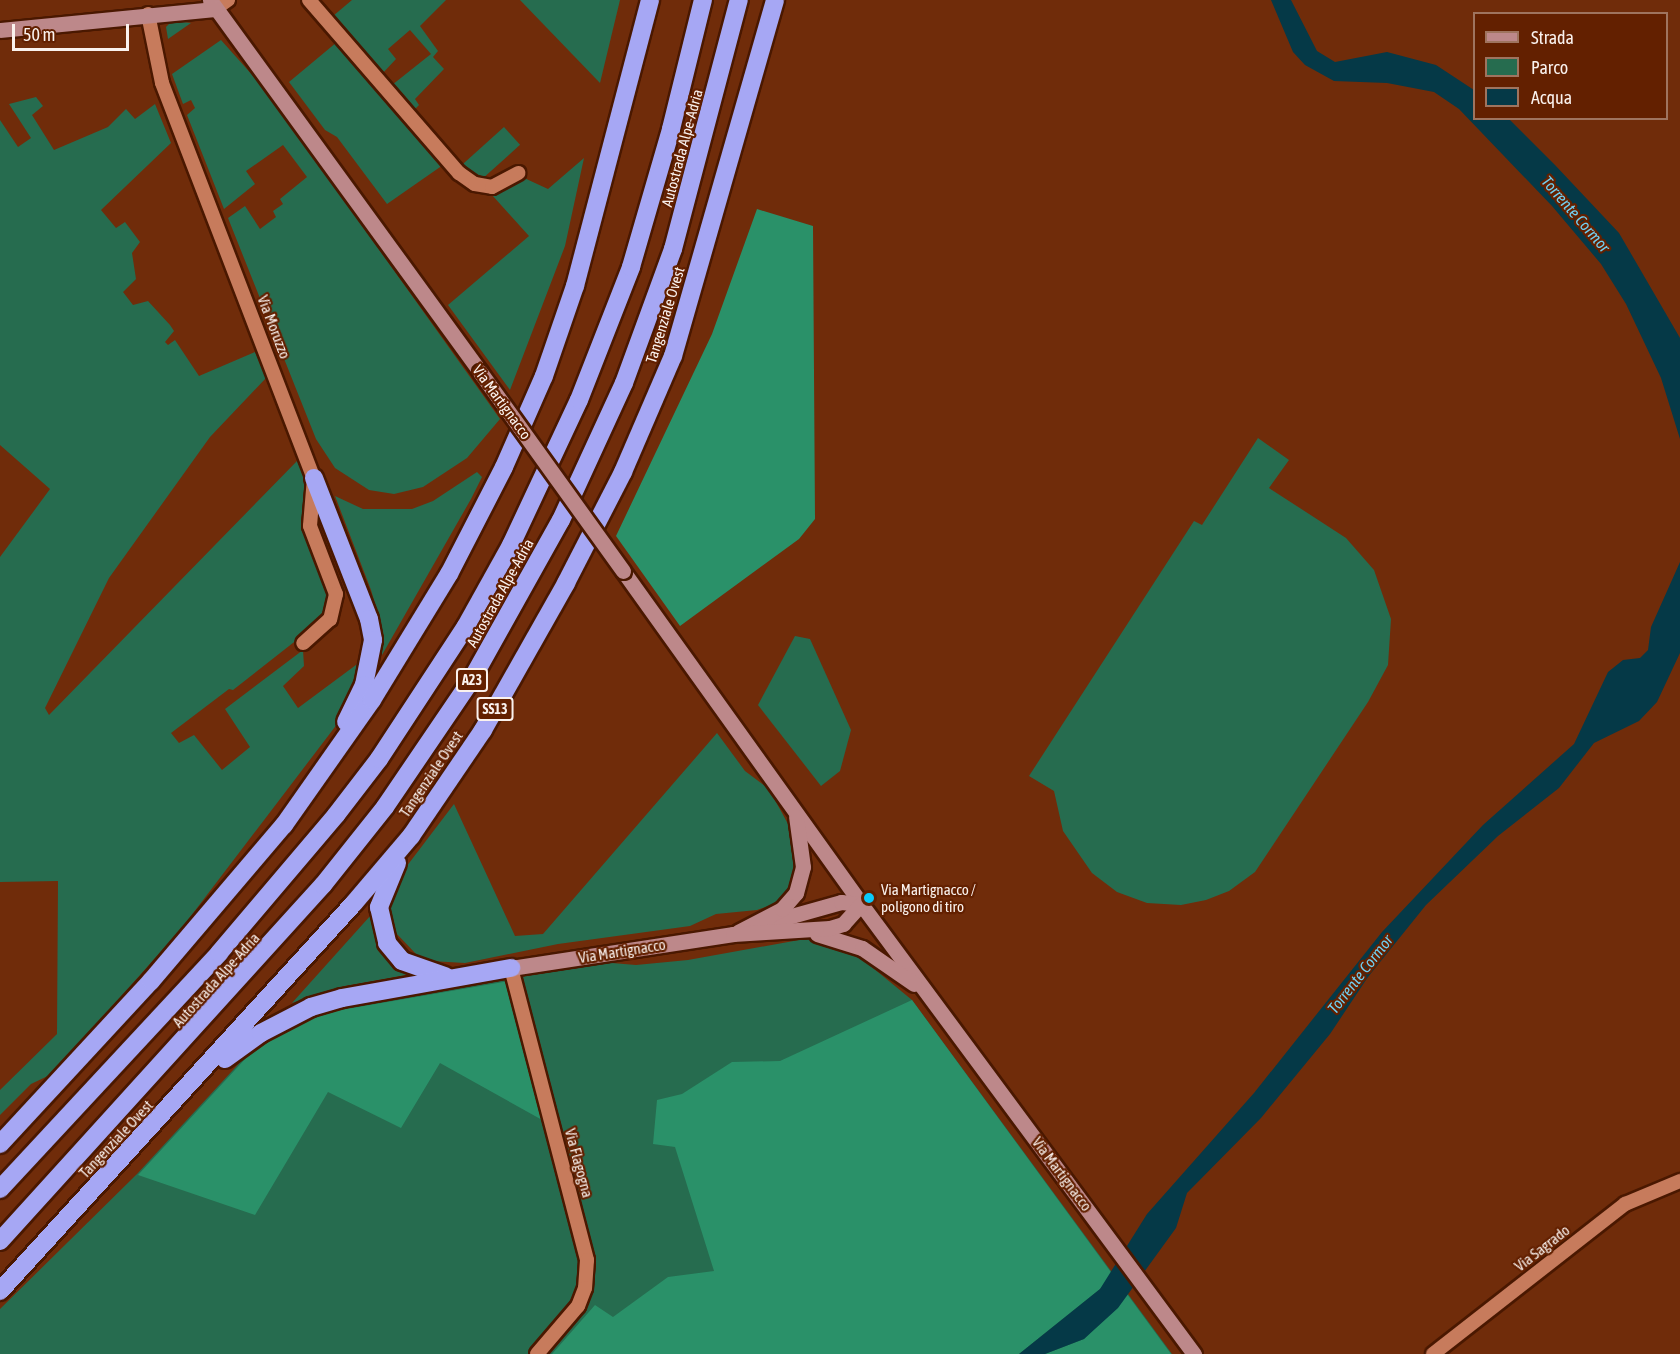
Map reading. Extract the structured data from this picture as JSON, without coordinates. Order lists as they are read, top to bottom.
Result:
{
  "streets": {
    "highway": [
      "Autostrada Alpe-Adria",
      "Tangenziale Ovest",
      "A23",
      "SS13"
    ],
    "main road": ["Via Martignacco"],
    "street": ["Via Moruzzo", "Via Flagogna", "Via Sagrado"]
  },
  "crossings": [
    ["Via Martignacco", "Via Flagogna"]
  ],
  "water": ["Torrente Cormor"],
  "places": ["Via Martignacco / poligono di tiro"],
  "legend": ["Strada", "Parco", "Acqua"],
  "scale_bar": "50 m"
}
